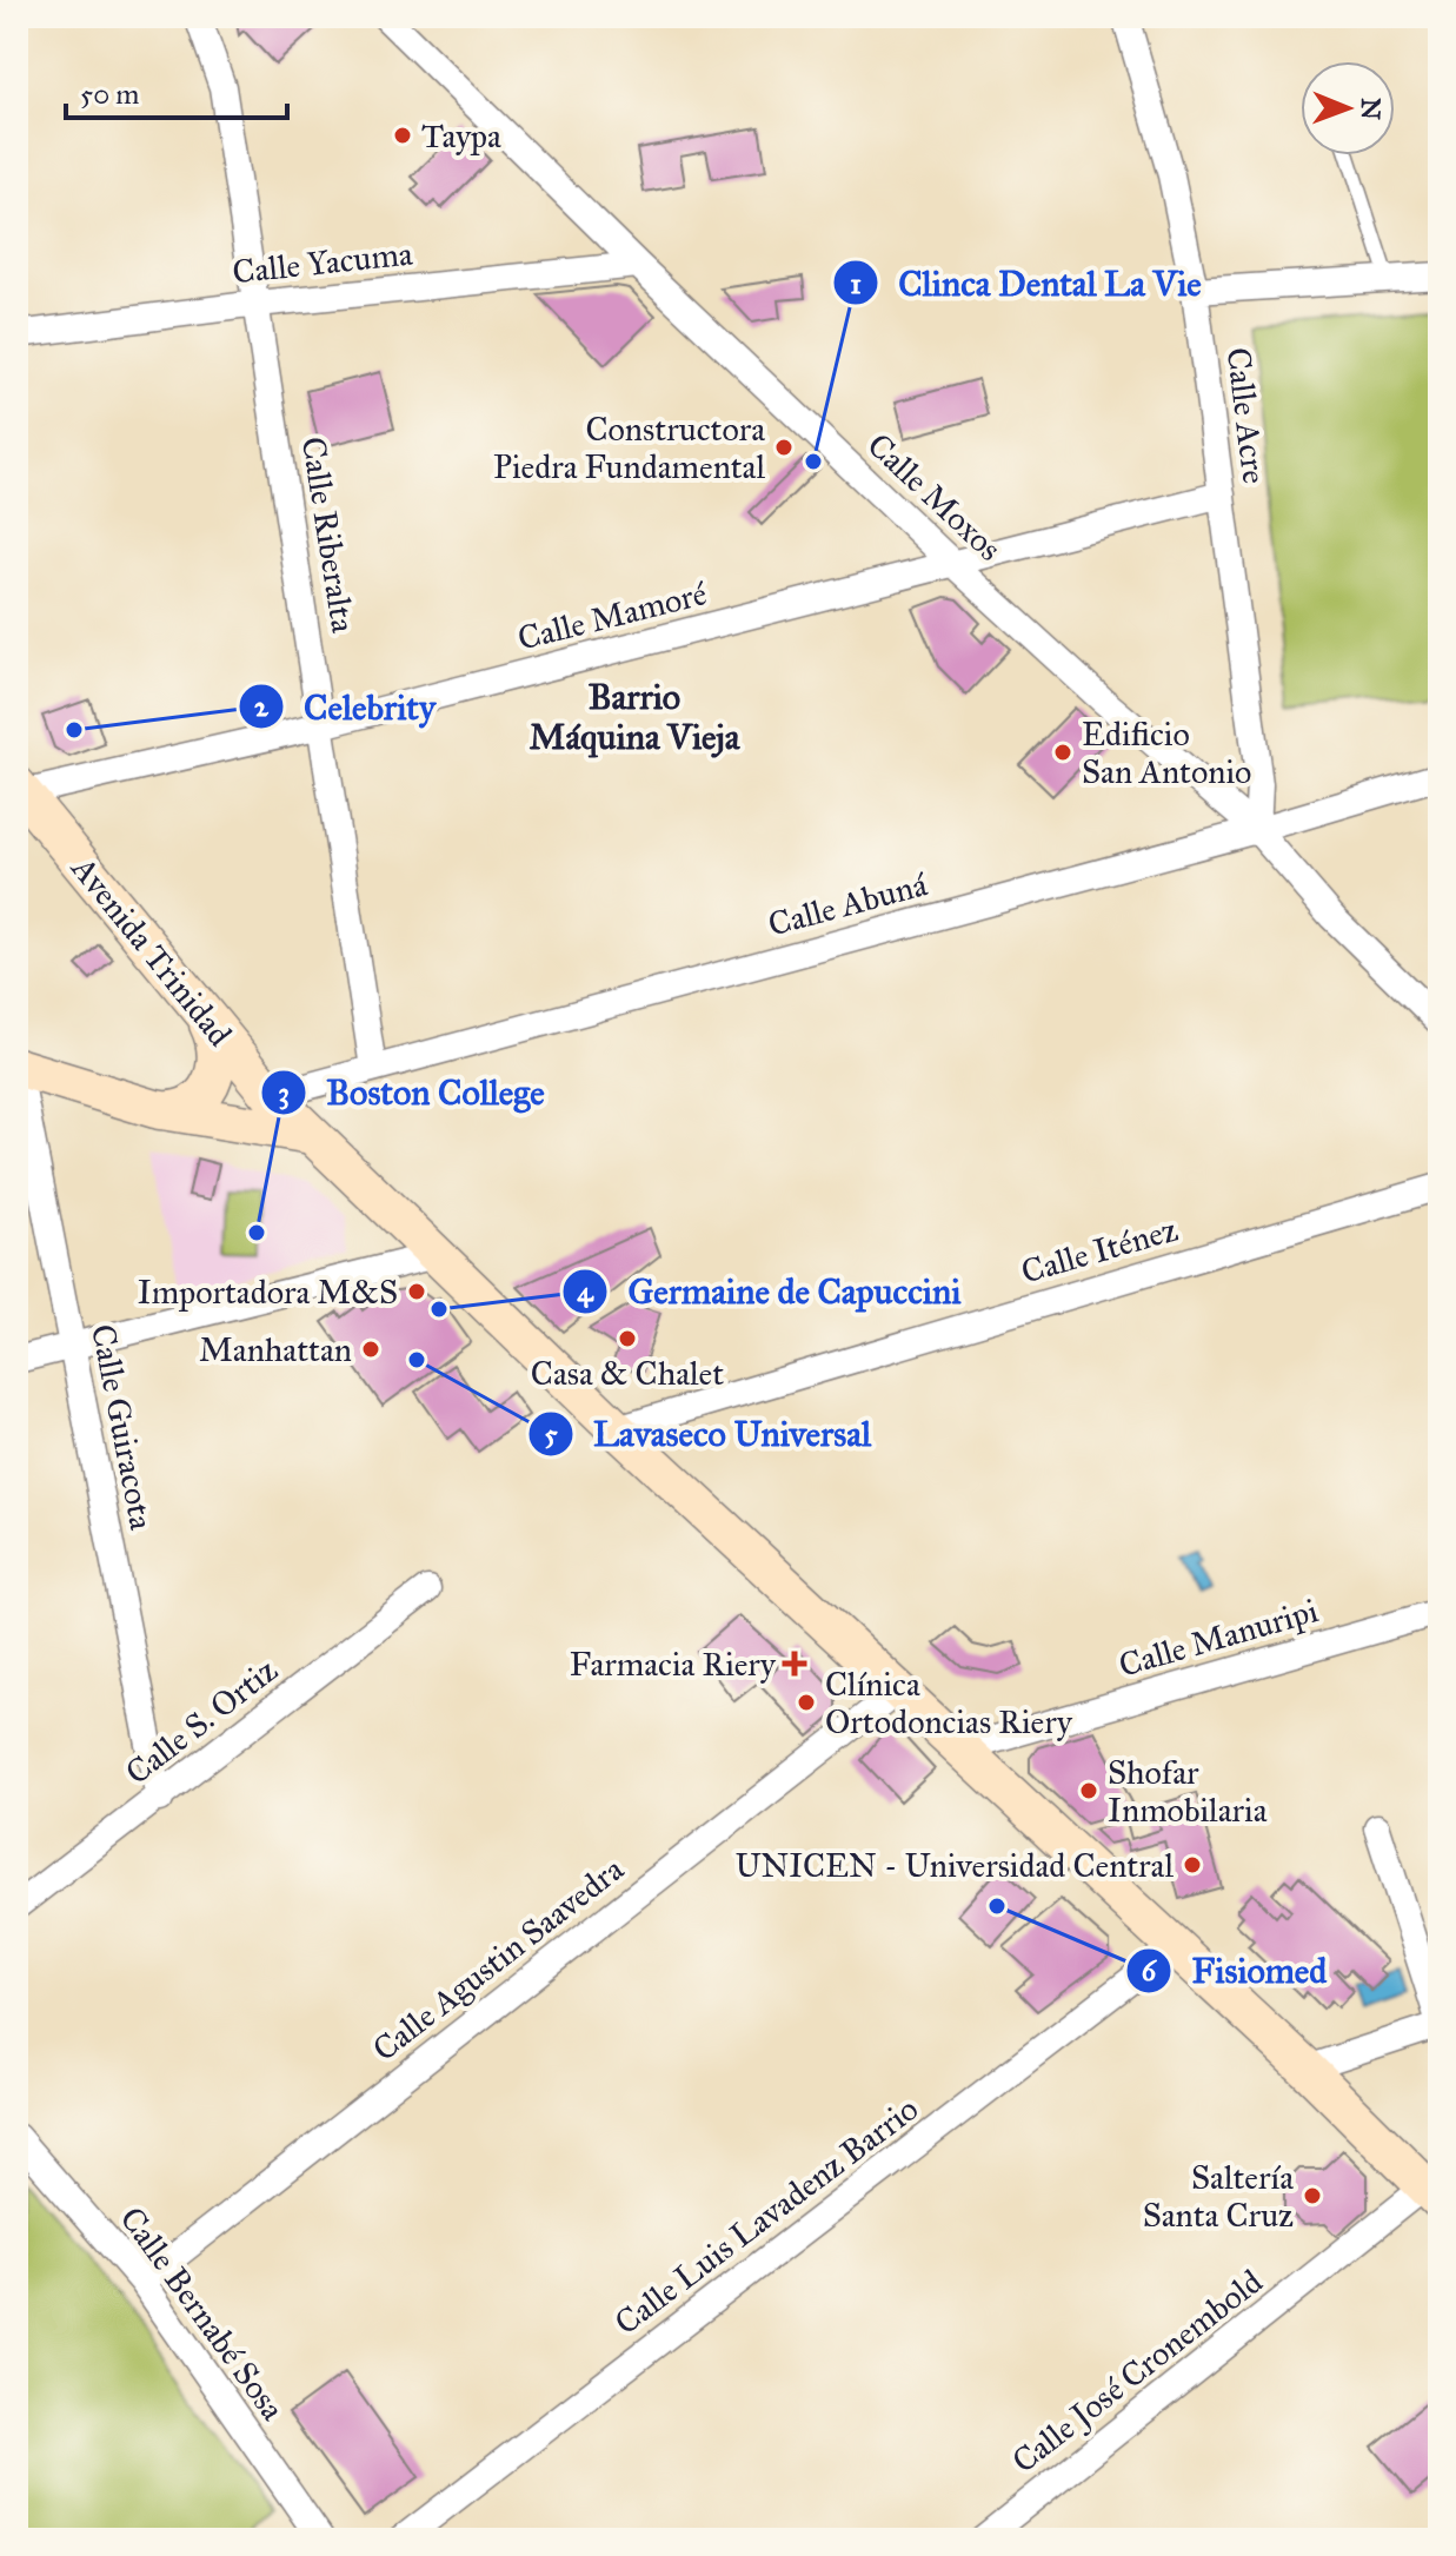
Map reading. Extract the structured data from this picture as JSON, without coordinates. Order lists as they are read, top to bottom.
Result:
{
  "streets": {
    "main road": ["Avenida Trinidad"],
    "street": [
      "Calle Yacuma",
      "Calle Acre",
      "Calle Moxos",
      "Calle Riberalta",
      "Calle Mamoré",
      "Calle Abuná",
      "Calle Iténez",
      "Calle Guiracota",
      "Calle Manuripi",
      "Calle S. Ortiz",
      "Calle Agustin Saavedra",
      "Calle Luis Lavadenz Barrio",
      "Calle Bernabé Sosa",
      "Calle José Cronembold"
    ]
  },
  "crossings": [
    ["Calle Yacuma", "Calle Moxos"],
    ["Calle Yacuma", "Calle Riberalta"],
    ["Calle Acre", "Calle Moxos"],
    ["Calle Acre", "Calle Mamoré"],
    ["Calle Acre", "Calle Abuná"],
    ["Calle Moxos", "Calle Mamoré"],
    ["Calle Moxos", "Calle Abuná"],
    ["Calle Riberalta", "Calle Mamoré"],
    ["Calle Riberalta", "Calle Abuná"],
    ["Calle Mamoré", "Avenida Trinidad"],
    ["Calle Abuná", "Avenida Trinidad"],
    ["Avenida Trinidad", "Calle Iténez"],
    ["Avenida Trinidad", "Calle Manuripi"],
    ["Avenida Trinidad", "Calle Agustin Saavedra"],
    ["Avenida Trinidad", "Calle Luis Lavadenz Barrio"],
    ["Avenida Trinidad", "Calle José Cronembold"],
    ["Calle Guiracota", "Calle S. Ortiz"],
    ["Calle Agustin Saavedra", "Calle Bernabé Sosa"]
  ],
  "districts": ["Barrio Máquina Vieja"],
  "places": {
    "other": [
      "Taypa",
      "Constructora Piedra Fundamental",
      "Clinca Dental La Vie",
      "Celebrity",
      "Edificio San Antonio",
      "Boston College",
      "Importadora M&S",
      "Germaine de Capuccini",
      "Casa & Chalet",
      "Manhattan",
      "Lavaseco Universal",
      "Clínica Ortodoncias Riery",
      "Shofar Inmobilaria",
      "UNICEN - Universidad Central",
      "Fisiomed",
      "Saltería Santa Cruz"
    ],
    "health": ["Farmacia Riery"]
  },
  "scale_bar": "50 m",
  "north": "right"
}
